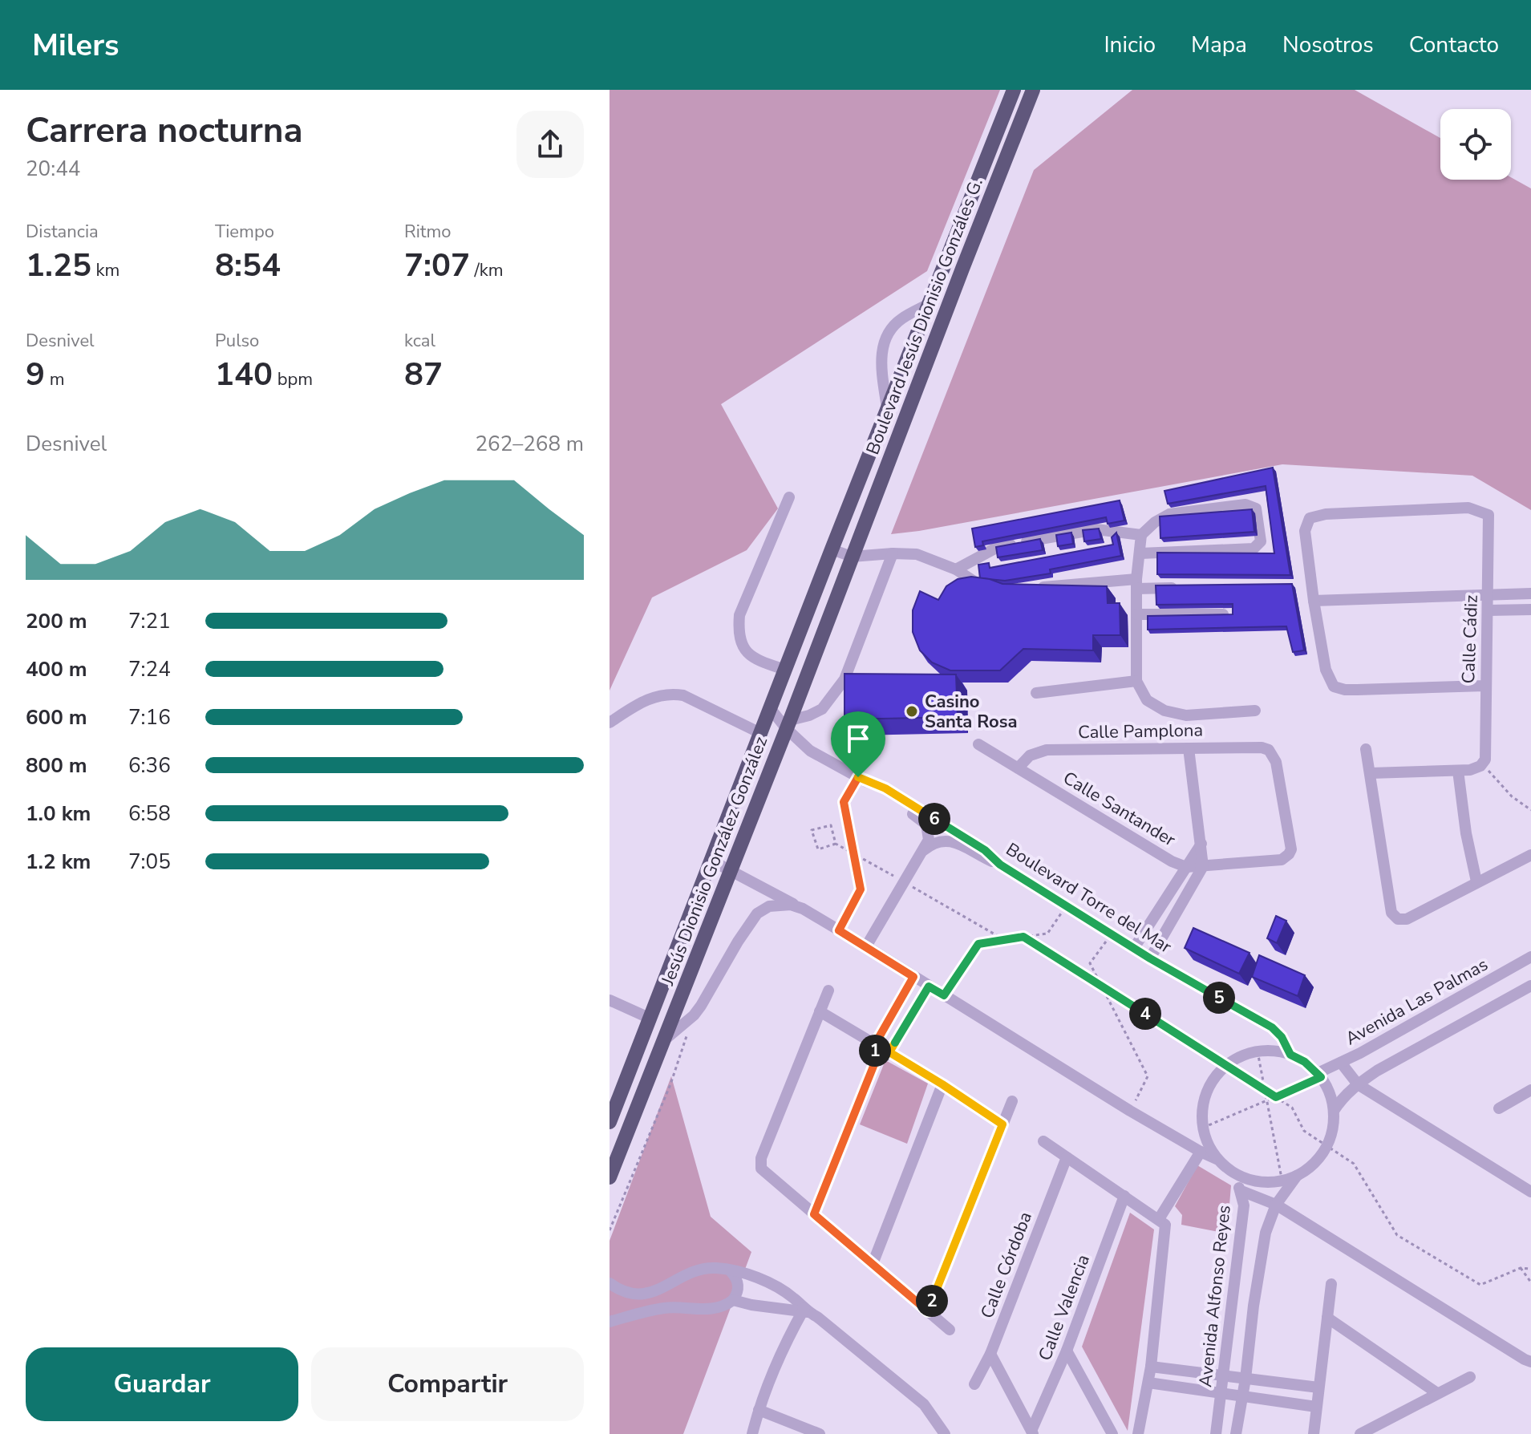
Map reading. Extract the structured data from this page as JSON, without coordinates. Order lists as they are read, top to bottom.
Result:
{
  "streets": {
    "main road": ["Boulevard Jesús Dionisio Gonzáles G.", "Jesús Dionisio González González"],
    "street": [
      "Calle Cádiz",
      "Calle Pamplona",
      "Calle Santander",
      "Boulevard Torre del Mar",
      "Avenida Las Palmas",
      "Calle Córdoba",
      "Avenida Alfonso Reyes",
      "Calle Valencia"
    ]
  },
  "crossings": [
    ["Boulevard Jesús Dionisio Gonzáles G.", "Jesús Dionisio González González"],
    ["Calle Pamplona", "Calle Santander"],
    ["Jesús Dionisio González González", "Boulevard Torre del Mar"]
  ],
  "places": ["Casino Santa Rosa"],
  "page": {
    "header": "Milers",
    "nav": [
      "Inicio",
      "Mapa",
      "Nosotros",
      "Contacto"
    ],
    "heading": ["Carrera nocturna", "20:44"],
    "stats": [
      ["Distancia", "1.25 km"],
      ["Tiempo", "8:54"],
      ["Ritmo", "7:07 /km"],
      ["Desnivel", "9 m"],
      ["Pulso", "140 bpm"],
      ["kcal", "87"]
    ],
    "chart": ["Desnivel", "262–268 m"],
    "list": [
      {
        "name": "200 m",
        "note": "7:21"
      },
      {
        "name": "400 m",
        "note": "7:24"
      },
      {
        "name": "600 m",
        "note": "7:16"
      },
      {
        "name": "800 m",
        "note": "6:36"
      },
      {
        "name": "1.0 km",
        "note": "6:58"
      },
      {
        "name": "1.2 km",
        "note": "7:05"
      }
    ],
    "pins": [
      "6",
      "5",
      "4",
      "1",
      "2"
    ],
    "buttons": ["Guardar", "Compartir"]
  }
}
